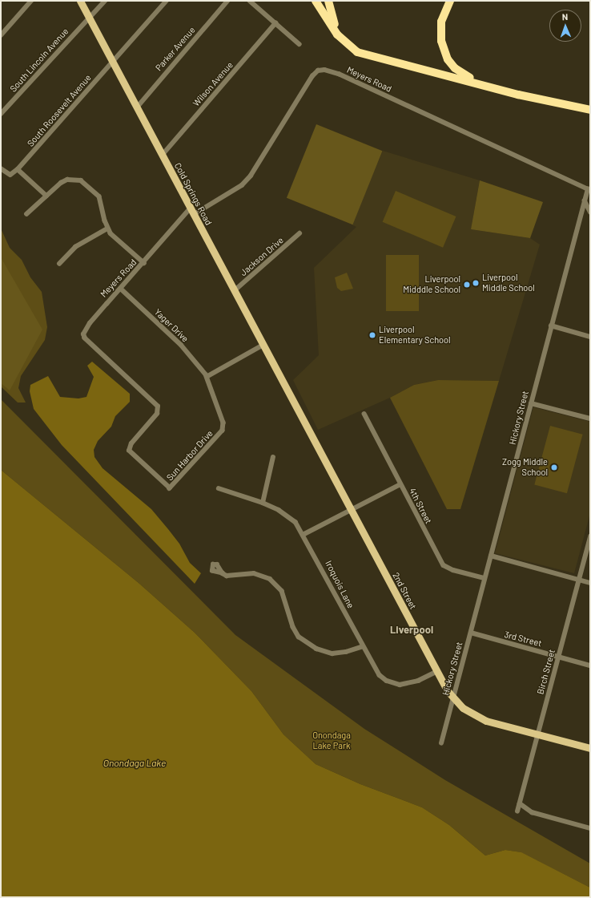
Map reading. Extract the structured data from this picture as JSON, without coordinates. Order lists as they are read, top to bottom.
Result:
{
  "streets": {
    "main road": ["Cold Springs Road", "2nd Street"],
    "street": [
      "Parker Avenue",
      "South Lincoln Avenue",
      "Meyers Road",
      "Wilson Avenue",
      "South Roosevelt Avenue",
      "Jackson Drive",
      "Yager Drive",
      "Hickory Street",
      "Sun Harbor Drive",
      "4th Street",
      "Iroquois Lane",
      "3rd Street",
      "Birch Street"
    ]
  },
  "crossings": [
    ["Parker Avenue", "Cold Springs Road"],
    ["South Lincoln Avenue", "Cold Springs Road"],
    ["Meyers Road", "Cold Springs Road"],
    ["Meyers Road", "Yager Drive"],
    ["Meyers Road", "Hickory Street"],
    ["Meyers Road", "Sun Harbor Drive"],
    ["Wilson Avenue", "Cold Springs Road"],
    ["South Roosevelt Avenue", "Cold Springs Road"],
    ["Cold Springs Road", "Jackson Drive"],
    ["Cold Springs Road", "2nd Street"],
    ["Yager Drive", "Sun Harbor Drive"],
    ["Hickory Street", "4th Street"],
    ["Hickory Street", "2nd Street"],
    ["Hickory Street", "3rd Street"],
    ["Iroquois Lane", "2nd Street"],
    ["2nd Street", "Birch Street"],
    ["3rd Street", "Birch Street"]
  ],
  "districts": ["Liverpool"],
  "water": ["Onondaga Lake"],
  "parks": ["Onondaga Lake Park"],
  "places": [
    "Liverpool Middle School",
    "Liverpool Midddle School",
    "Liverpool Elementary School",
    "Zogg Middle School"
  ],
  "north": "top"
}
